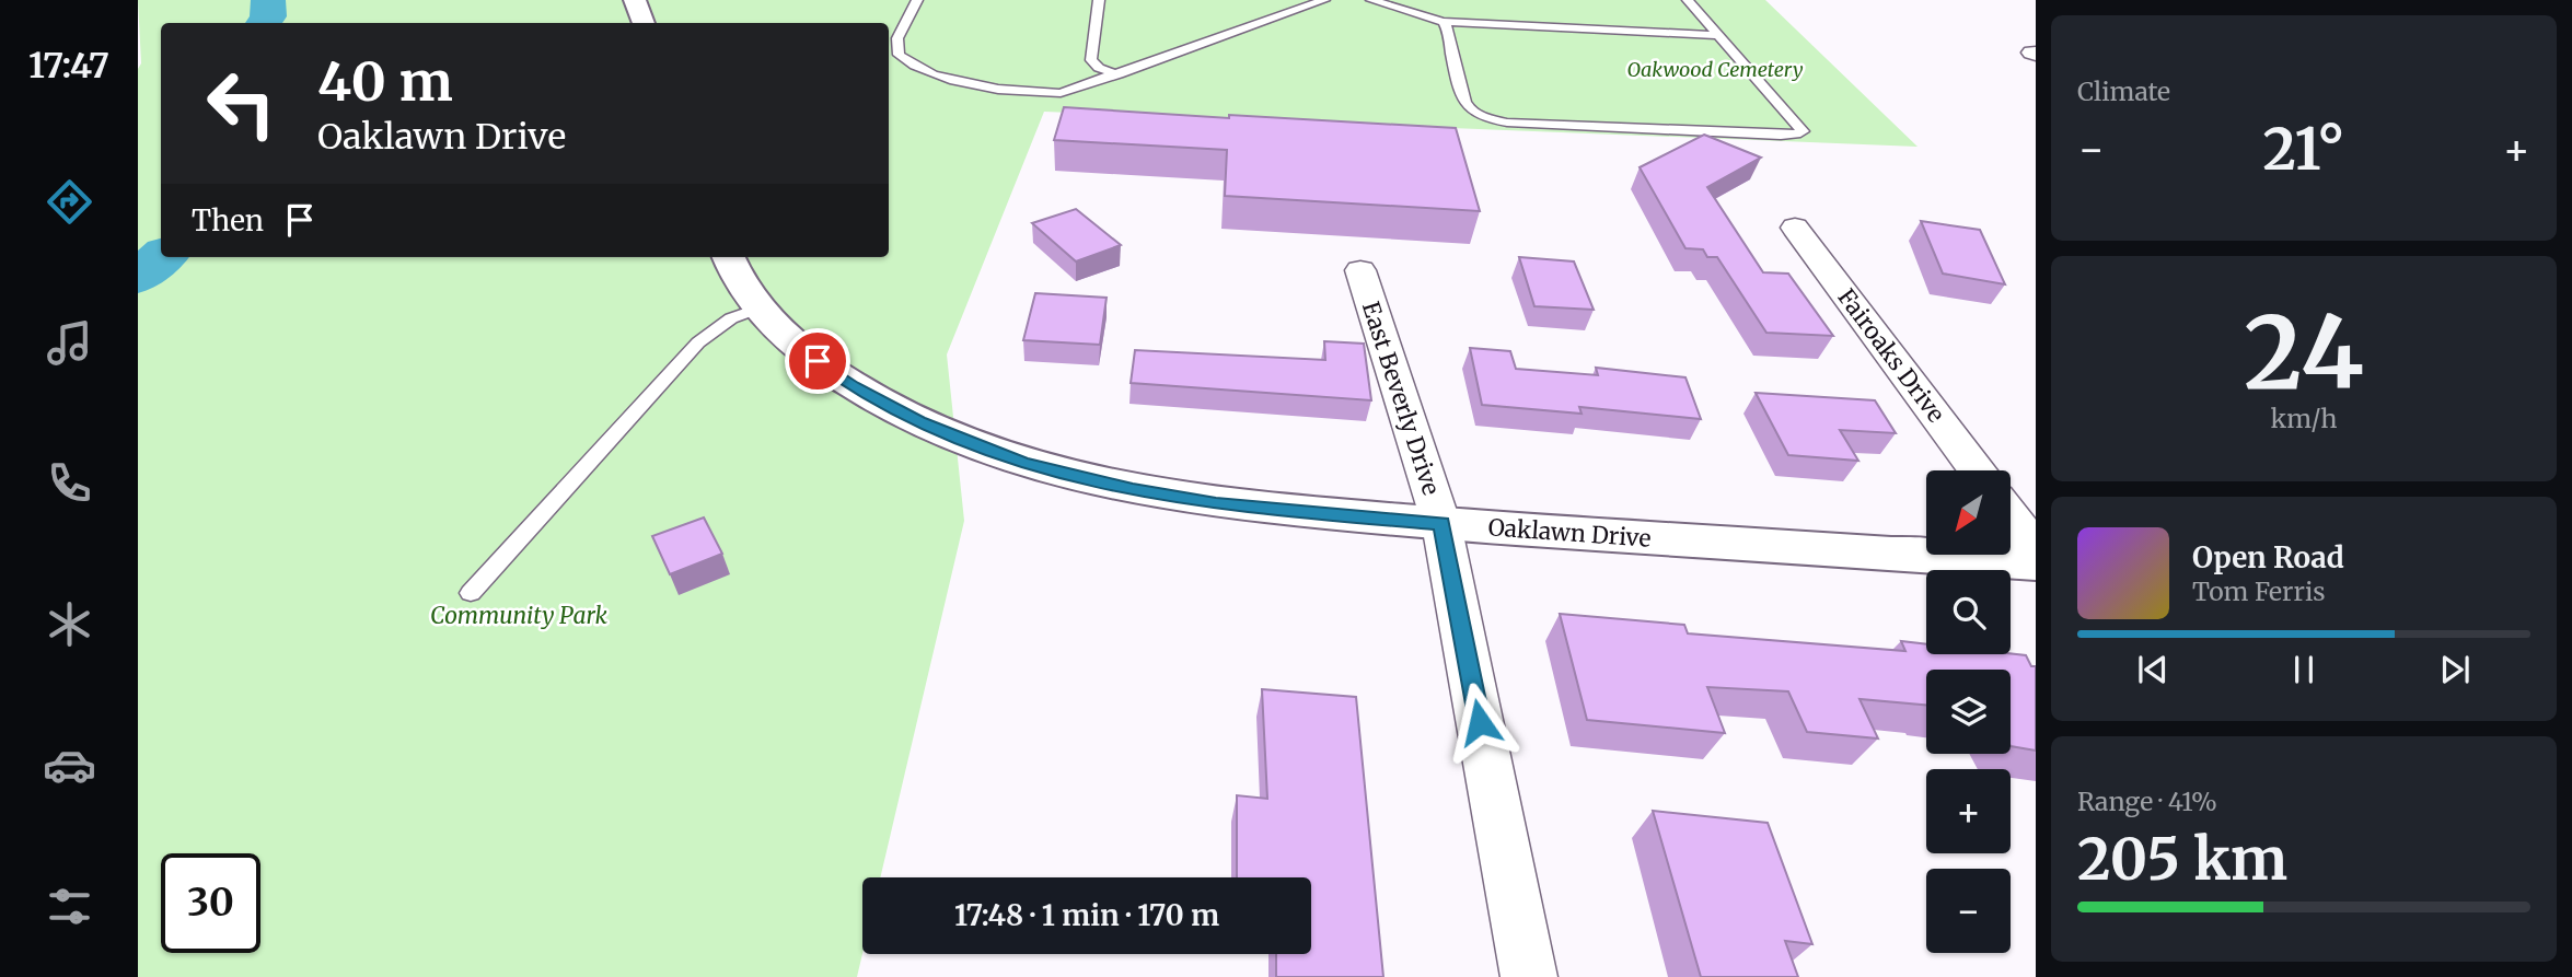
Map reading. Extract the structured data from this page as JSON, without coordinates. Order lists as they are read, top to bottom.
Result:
{
  "streets": {
    "street": ["Fairoaks Drive", "East Beverly Drive", "Oaklawn Drive"]
  },
  "crossings": [
    ["East Beverly Drive", "Oaklawn Drive"]
  ],
  "parks": ["Oakwood Cemetery", "Community Park"],
  "north": "bottom left",
  "page": {
    "tabs": "17:47",
    "tile": [
      "Climate",
      ["24", "km/h"],
      ["Range · 41%", "205 km"]
    ],
    "turn": ["40 m", "Oaklawn Drive"],
    "heat": ["−", "21°", "+"],
    "then": "Then",
    "map_buttons": ["+", "−"],
    "song": ["Open Road", "Tom Ferris"],
    "limit": "30",
    "trip": "17:48 · 1 min · 170 m"
  }
}
